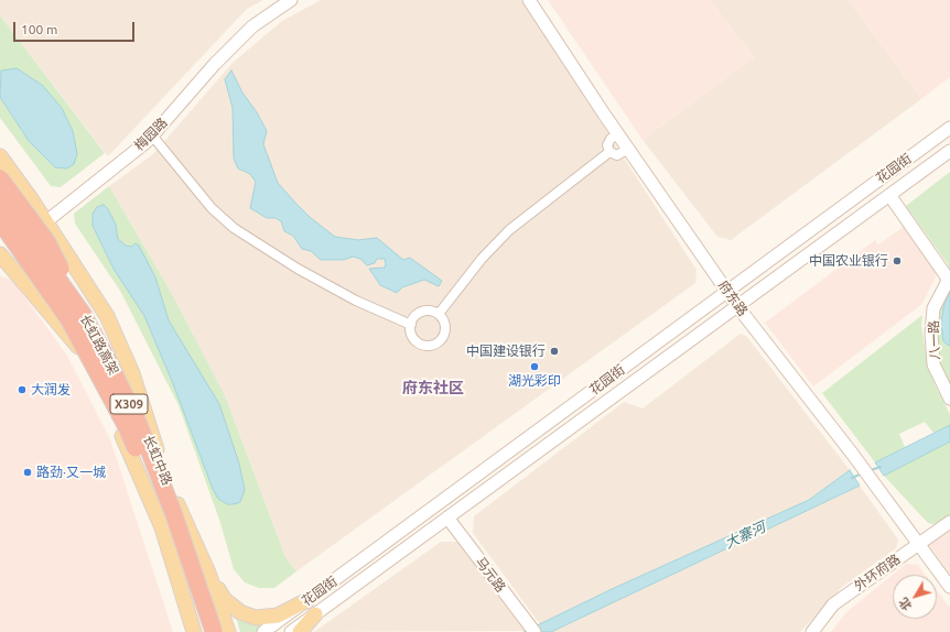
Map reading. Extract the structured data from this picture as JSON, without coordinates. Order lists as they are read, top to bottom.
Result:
{
  "streets": {
    "highway": ["长虹路高架", "X309"],
    "main road": [
      "梅园路",
      "花园街",
      "府东路",
      "八一路",
      "长虹中路",
      "外环府路",
      "马元路"
    ]
  },
  "crossings": [
    ["梅园路", "长虹中路"],
    ["花园街", "府东路"],
    ["花园街", "八一路"],
    ["花园街", "马元路"],
    ["府东路", "外环府路"],
    ["长虹路高架", "长虹中路"]
  ],
  "districts": ["府东社区"],
  "water": ["大寨河"],
  "places": [
    "中国农业银行",
    "中国建设银行",
    "湖光彩印",
    "大润发",
    "路劲·又一城"
  ],
  "scale_bar": "100 m",
  "north": "bottom left"
}
